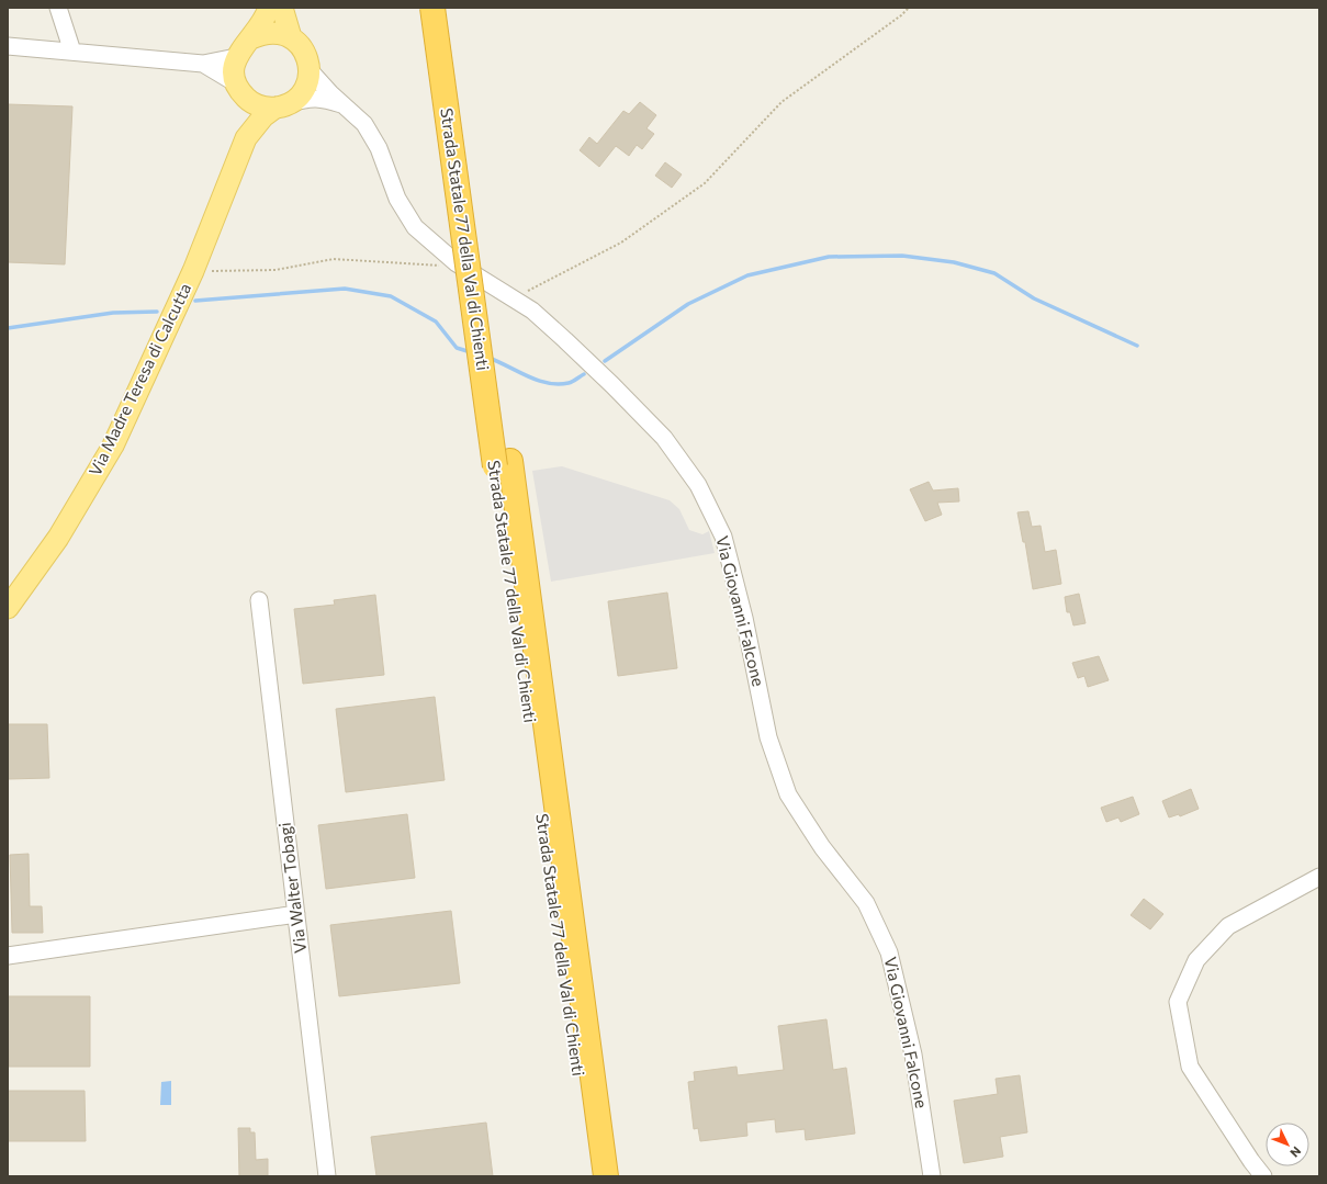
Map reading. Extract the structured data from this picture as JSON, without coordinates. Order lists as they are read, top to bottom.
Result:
{
  "streets": {
    "highway": ["Strada Statale 77 della Val di Chienti"],
    "main road": ["Via Madre Teresa di Calcutta"],
    "street": ["Via Giovanni Falcone", "Via Walter Tobagi"]
  },
  "crossings": [
    ["Via Madre Teresa di Calcutta", "Via Giovanni Falcone"]
  ],
  "north": "bottom right"
}
